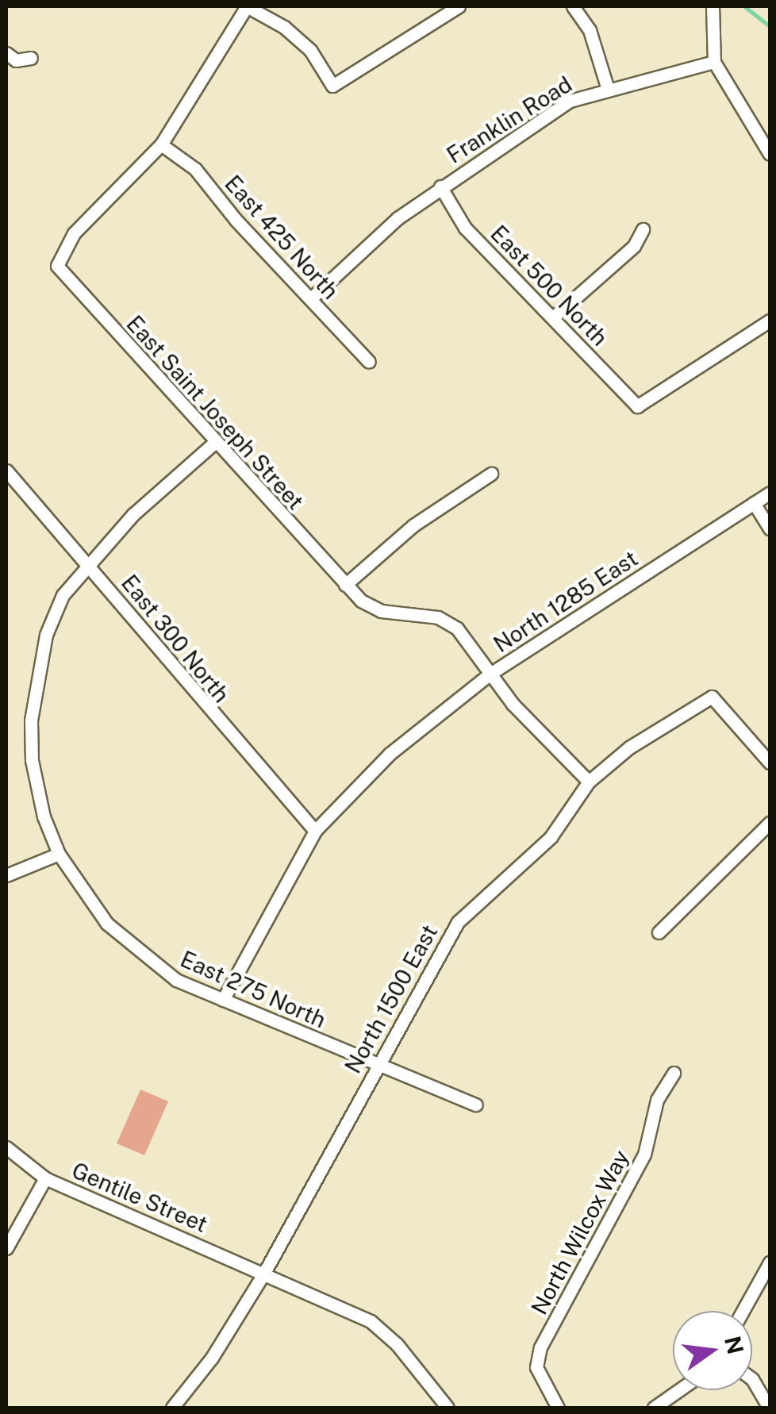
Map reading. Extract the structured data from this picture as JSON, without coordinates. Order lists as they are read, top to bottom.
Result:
{
  "streets": {
    "street": [
      "Franklin Road",
      "East 425 North",
      "East 500 North",
      "East Saint Joseph Street",
      "North 1285 East",
      "East 300 North",
      "East 275 North",
      "North 1500 East",
      "Gentile Street",
      "North Wilcox Way"
    ]
  },
  "crossings": [
    ["Franklin Road", "East 425 North"],
    ["Franklin Road", "East 500 North"],
    ["East 425 North", "East Saint Joseph Street"],
    ["East Saint Joseph Street", "North 1285 East"],
    ["East Saint Joseph Street", "East 275 North"],
    ["East Saint Joseph Street", "North 1500 East"],
    ["North 1285 East", "East 300 North"],
    ["North 1285 East", "East 275 North"],
    ["East 300 North", "East 275 North"],
    ["East 275 North", "North 1500 East"],
    ["North 1500 East", "Gentile Street"]
  ],
  "north": "right"
}
